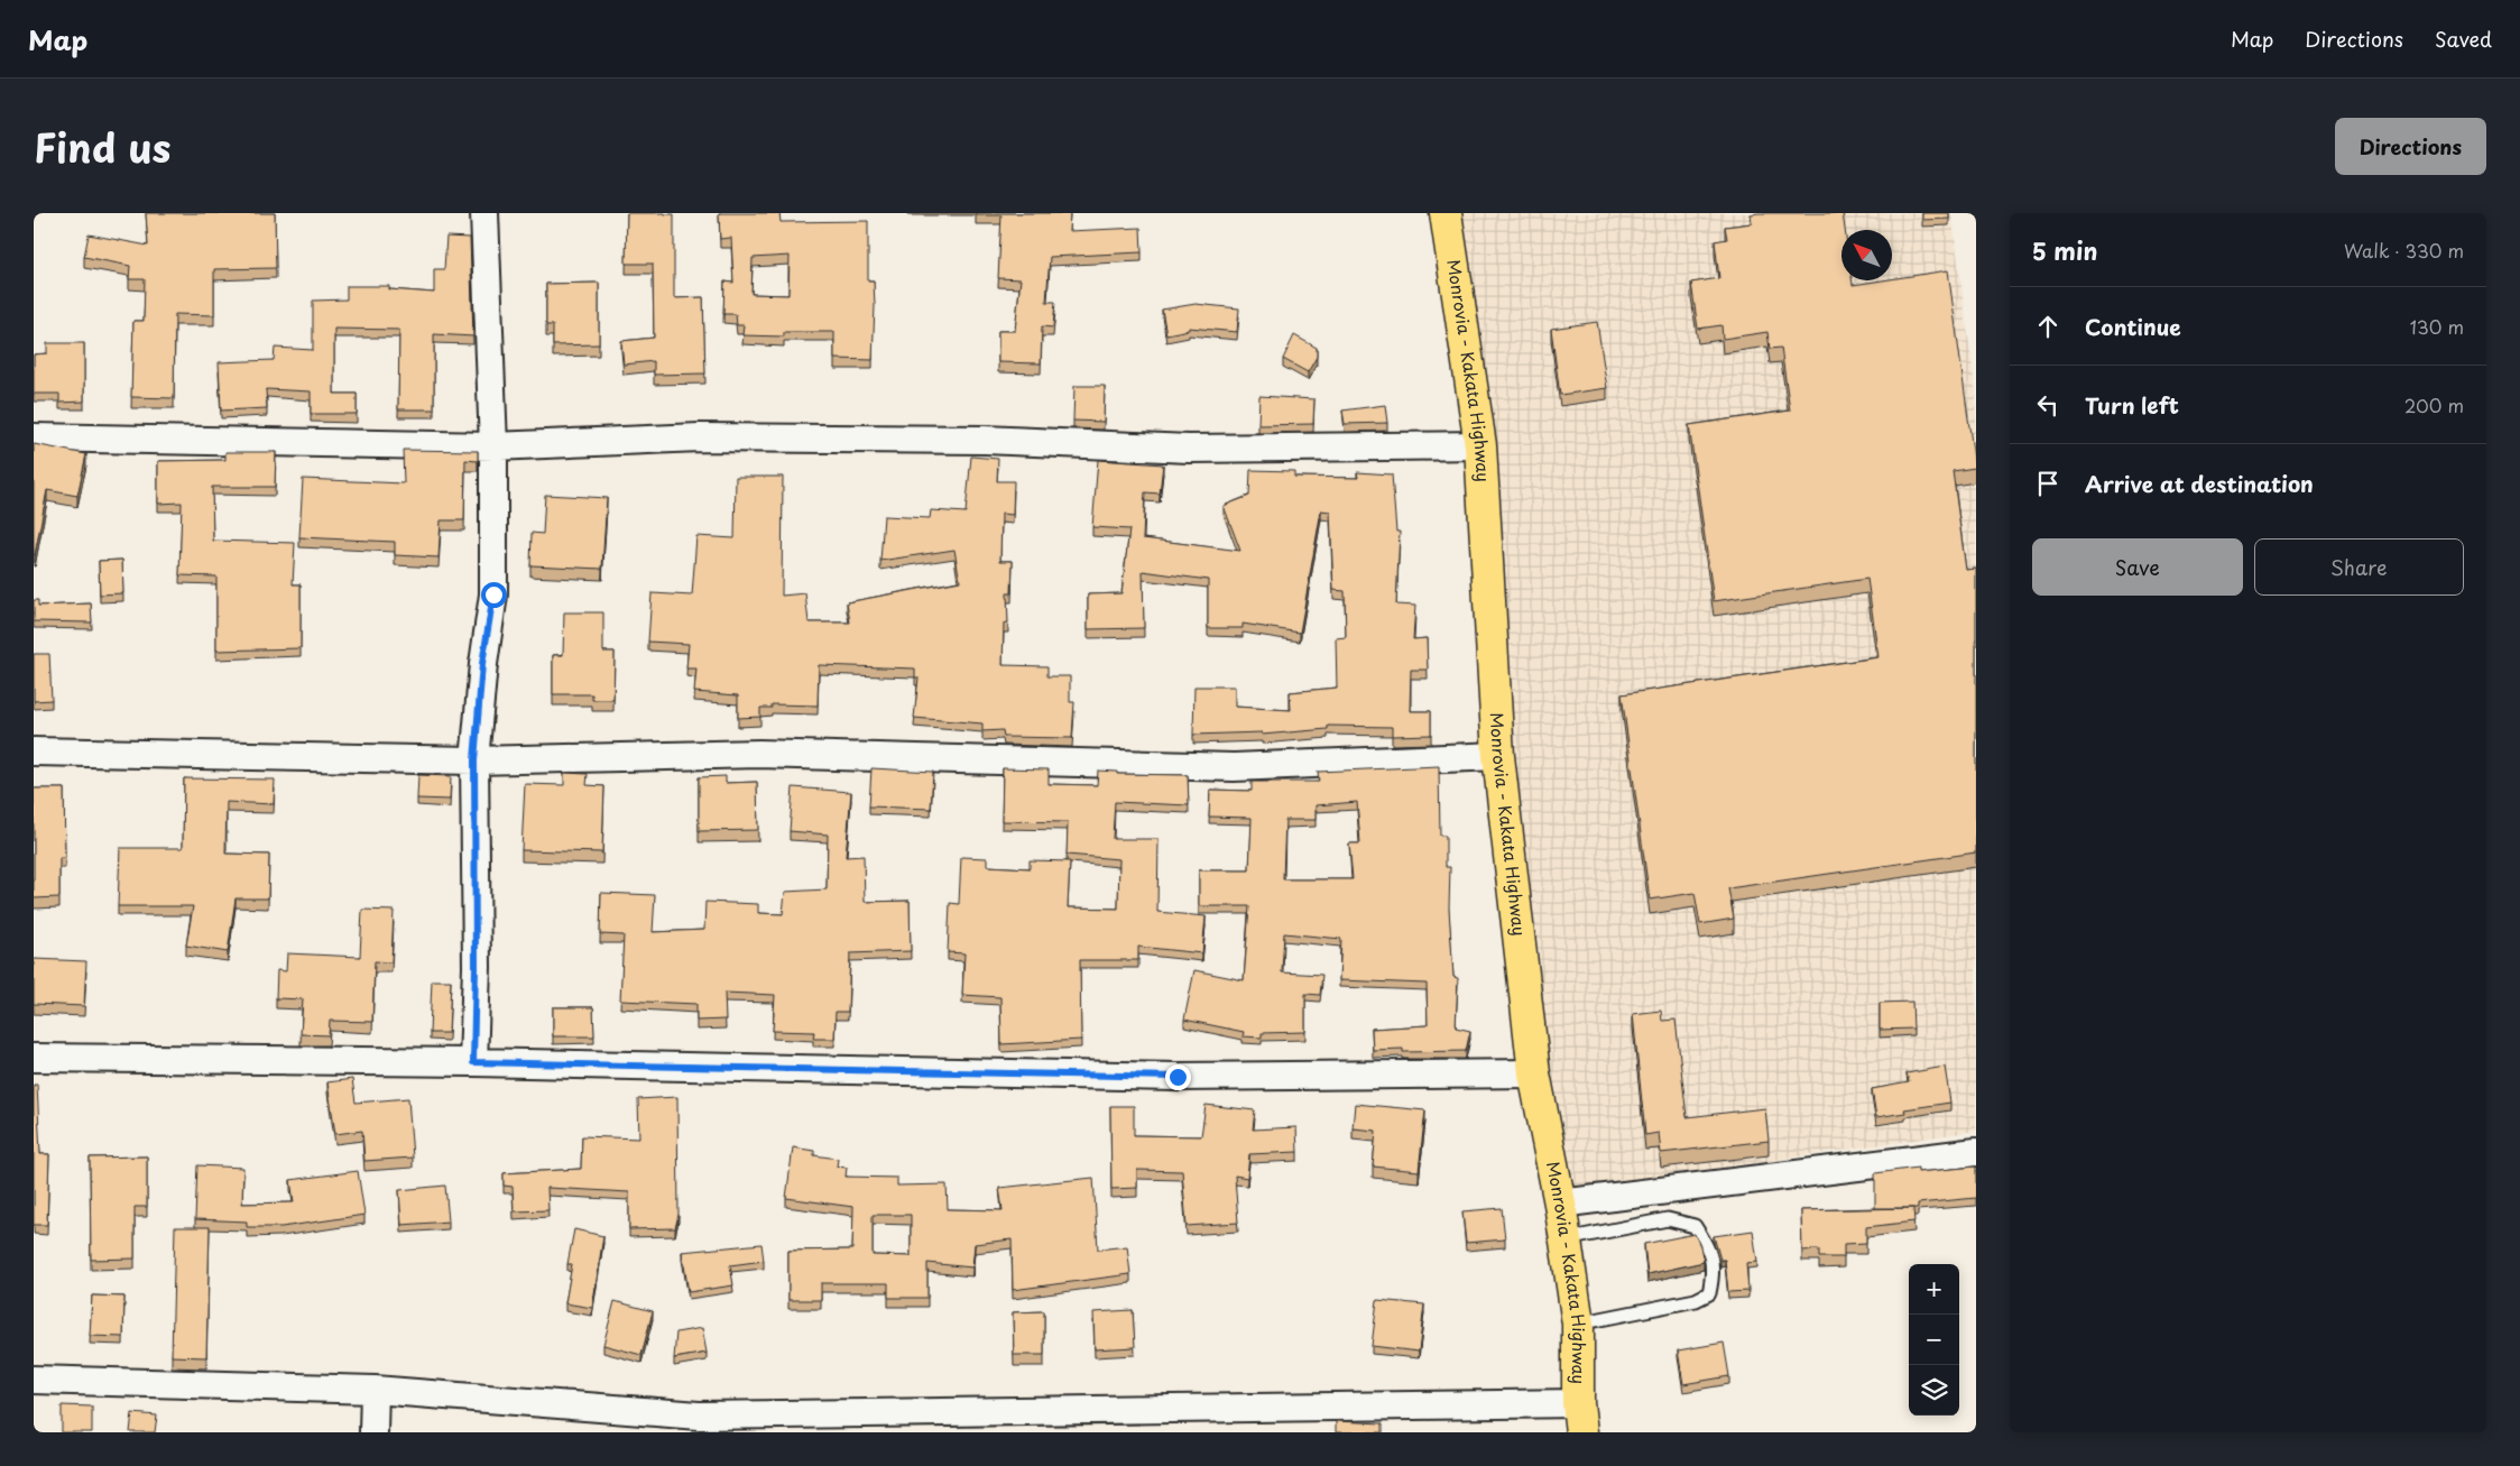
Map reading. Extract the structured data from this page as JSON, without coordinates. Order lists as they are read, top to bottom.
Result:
{
  "streets": {
    "highway": ["Monrovia - Kakata Highway"]
  },
  "north": "top left",
  "page": {
    "header": "Map",
    "nav": ["Map", "Directions", "Saved"],
    "title": "Find us",
    "buttons": [
      "Directions",
      ["Save", "Share"]
    ],
    "heading": ["5 min", "Walk · 330 m"],
    "list": [
      ["Continue", "130 m"],
      ["Turn left", "200 m"],
      "Arrive at destination"
    ],
    "map_buttons": ["+", "−"]
  }
}
